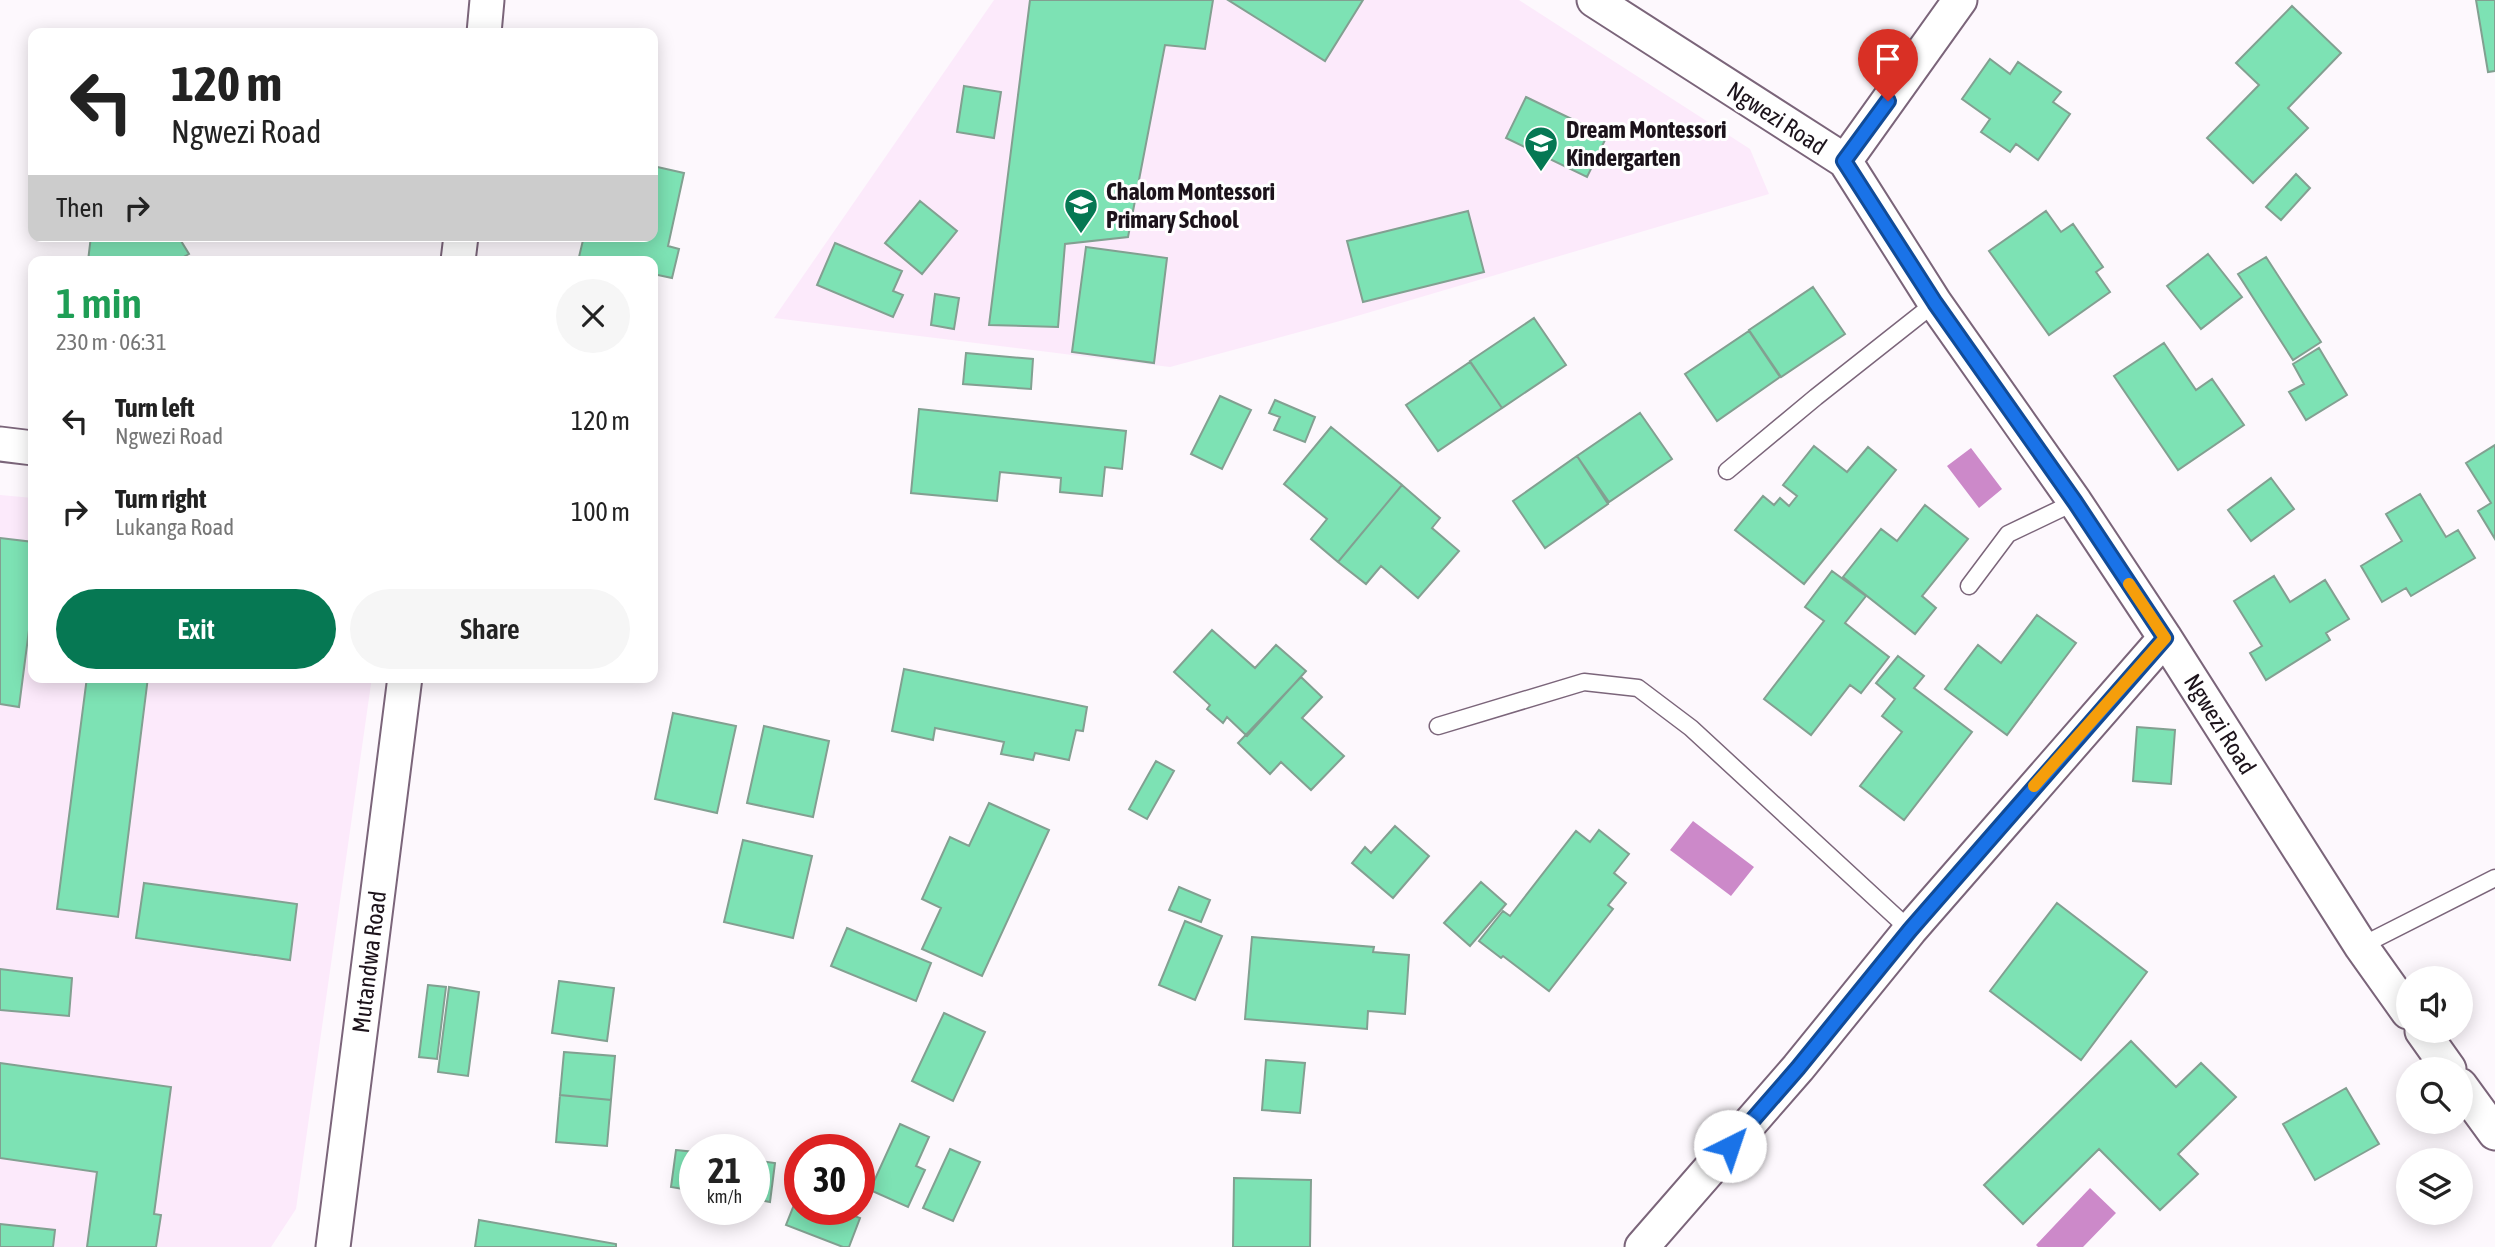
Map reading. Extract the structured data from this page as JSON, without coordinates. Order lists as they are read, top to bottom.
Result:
{
  "streets": {
    "street": ["Ngwezi Road", "Mutandwa Road"]
  },
  "places": {
    "school or university": ["Dream Montessori Kindergarten", "Chalom Montessori Primary School"]
  },
  "page": {
    "turn": ["120 m", "Ngwezi Road"],
    "then": "Then",
    "heading": ["1 min", "230 m · 06:31"],
    "list": [
      {
        "name": "Turn left",
        "note": "Ngwezi Road",
        "value": "120 m"
      },
      {
        "name": "Turn right",
        "note": "Lukanga Road",
        "value": "100 m"
      }
    ],
    "buttons": ["Exit", "Share"],
    "speed": "21 km/h",
    "limit": "30"
  }
}
